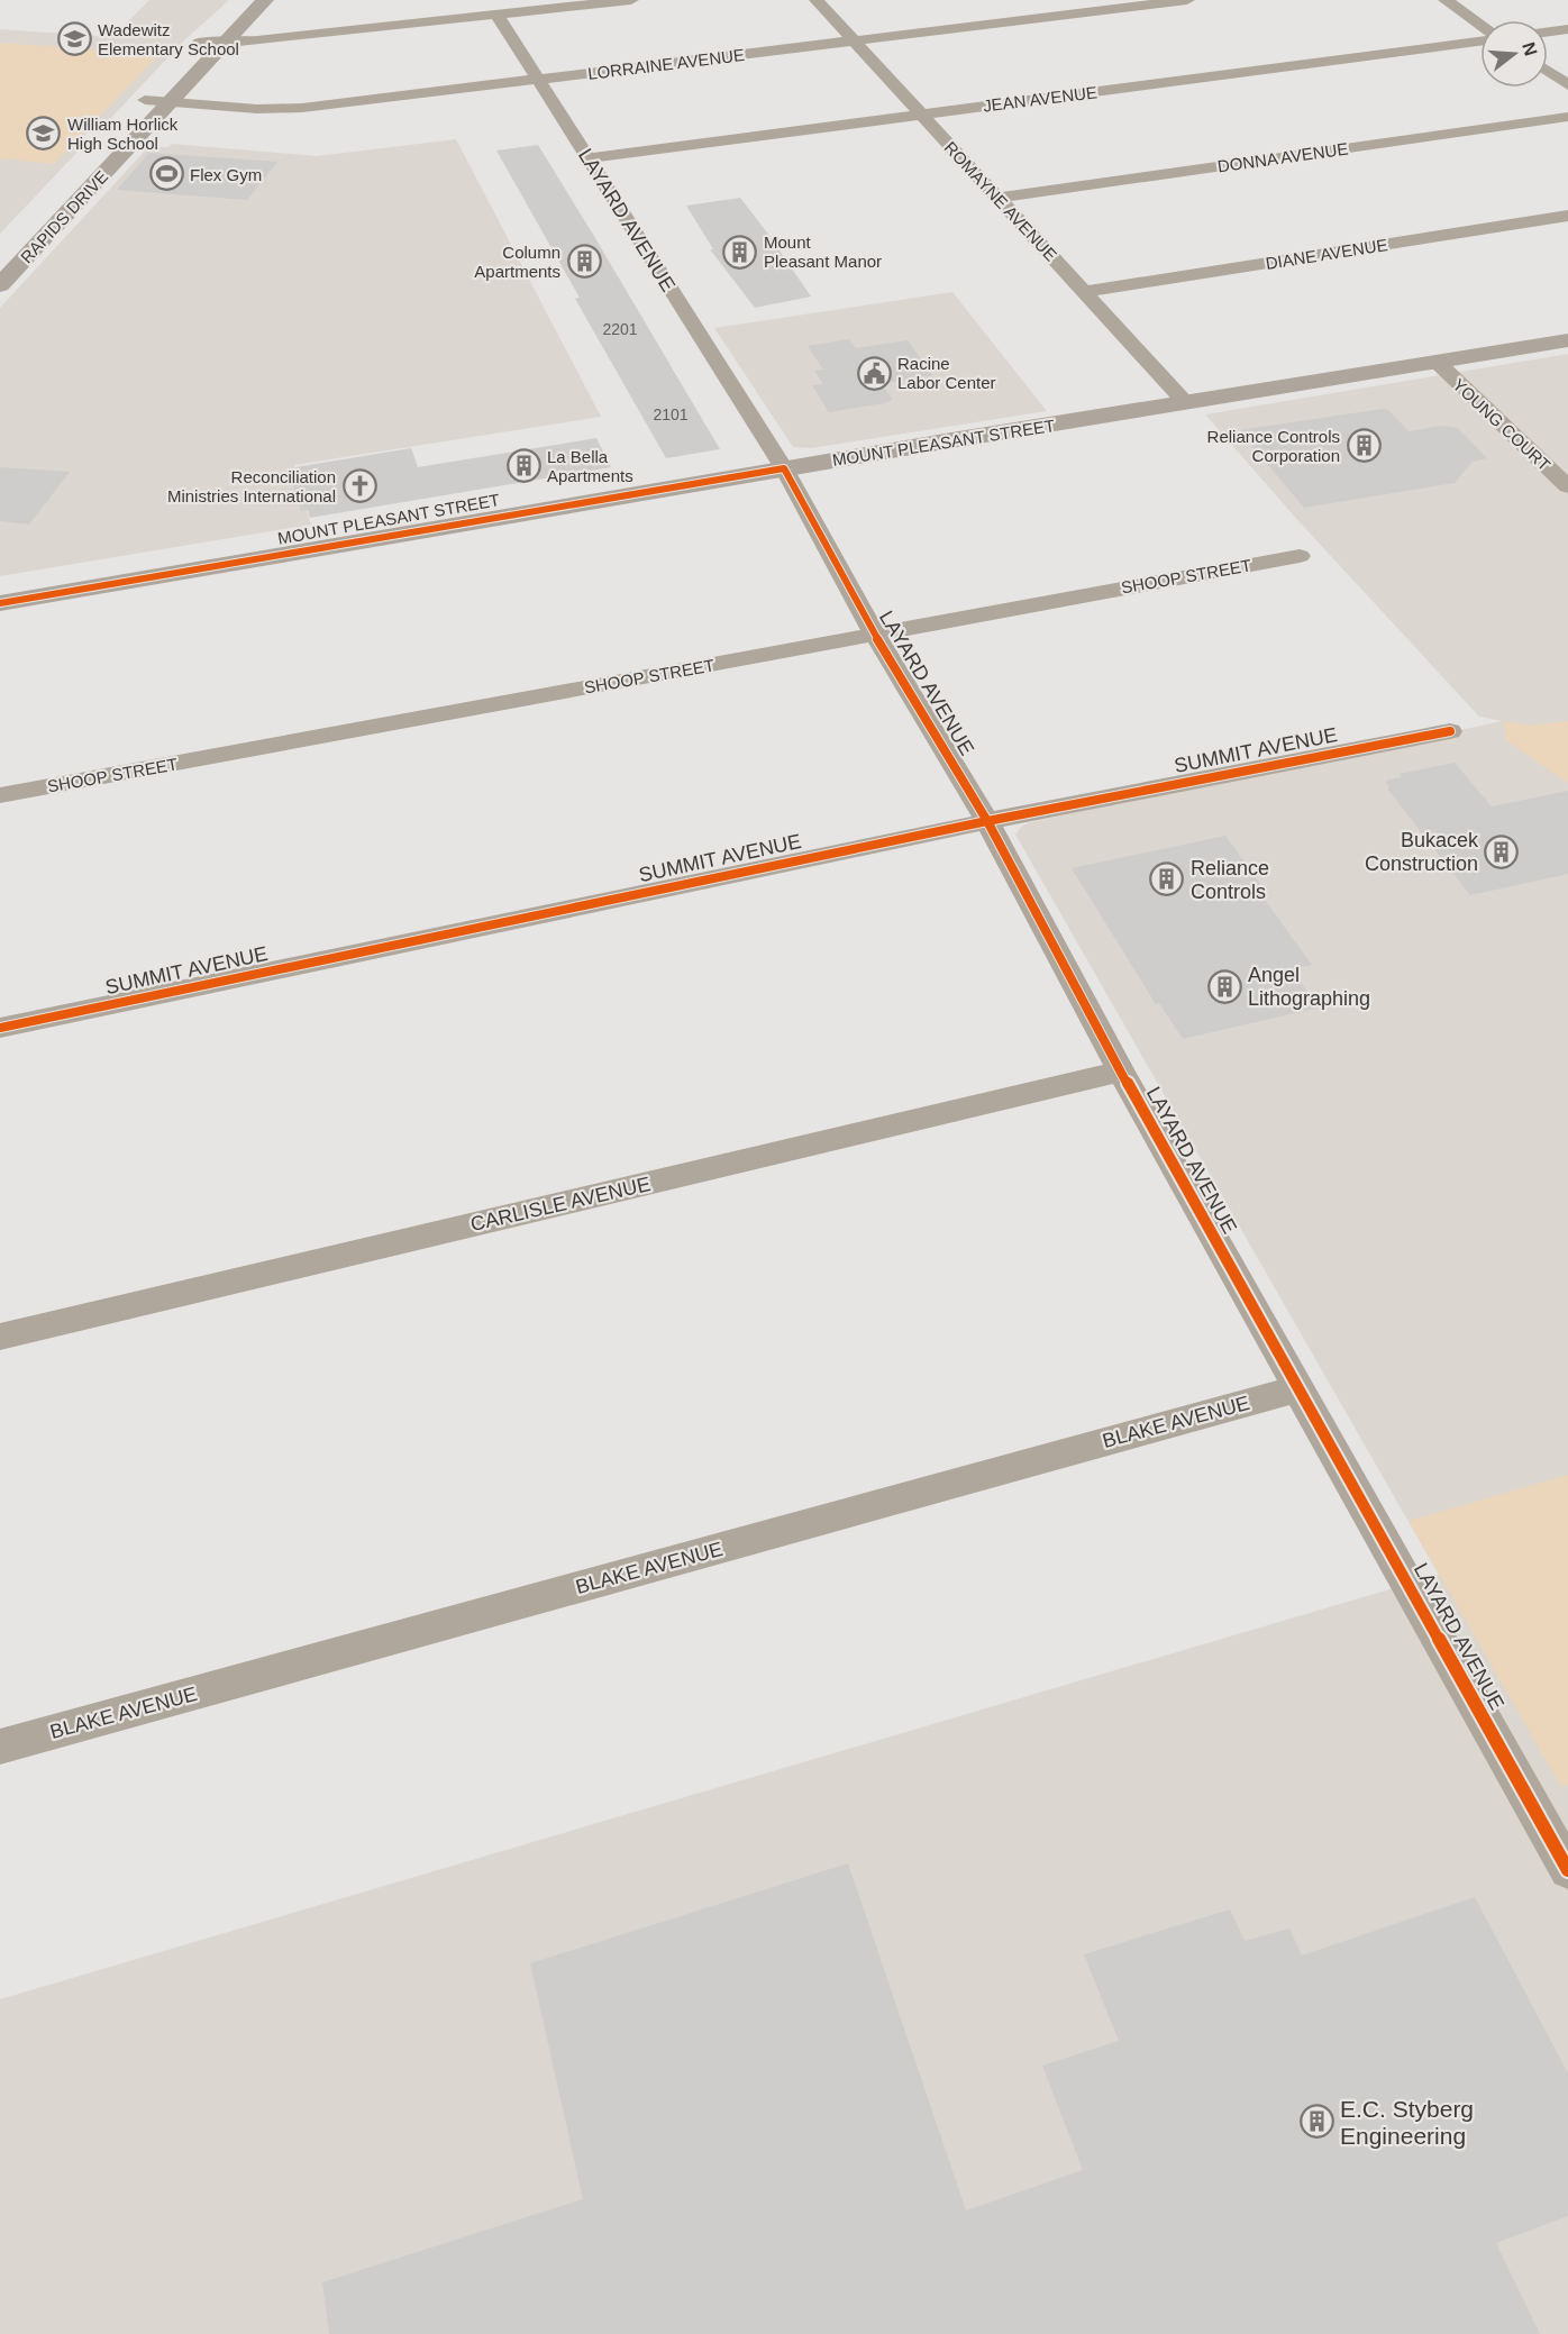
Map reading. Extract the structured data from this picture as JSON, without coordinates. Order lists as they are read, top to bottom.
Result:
{
  "streets": {
    "street": [
      "LORRAINE AVENUE",
      "JEAN AVENUE",
      "DONNA AVENUE",
      "ROMAYNE AVENUE",
      "RAPIDS DRIVE",
      "LAYARD AVENUE",
      "DIANE AVENUE",
      "YOUNG COURT",
      "MOUNT PLEASANT STREET",
      "SHOOP STREET",
      "SUMMIT AVENUE",
      "CARLISLE AVENUE",
      "BLAKE AVENUE"
    ]
  },
  "crossings": [
    ["LORRAINE AVENUE", "ROMAYNE AVENUE"],
    ["LORRAINE AVENUE", "RAPIDS DRIVE"],
    ["LORRAINE AVENUE", "LAYARD AVENUE"],
    ["JEAN AVENUE", "ROMAYNE AVENUE"],
    ["JEAN AVENUE", "LAYARD AVENUE"],
    ["DONNA AVENUE", "ROMAYNE AVENUE"],
    ["ROMAYNE AVENUE", "DIANE AVENUE"],
    ["ROMAYNE AVENUE", "MOUNT PLEASANT STREET"],
    ["LAYARD AVENUE", "MOUNT PLEASANT STREET"],
    ["LAYARD AVENUE", "SHOOP STREET"],
    ["LAYARD AVENUE", "SUMMIT AVENUE"],
    ["LAYARD AVENUE", "CARLISLE AVENUE"],
    ["LAYARD AVENUE", "BLAKE AVENUE"],
    ["YOUNG COURT", "MOUNT PLEASANT STREET"]
  ],
  "places": {
    "school or university": ["Wadewitz Elementary School", "William Horlick High School"],
    "sports": ["Flex Gym"],
    "building": [
      "Mount Pleasant Manor",
      "Column Apartments",
      "Reliance Controls Corporation",
      "La Bella Apartments",
      "Bukacek Construction",
      "Reliance Controls",
      "Angel Lithographing",
      "E.C. Styberg Engineering"
    ],
    "public building": ["Racine Labor Center"],
    "church": ["Reconciliation Ministries International"]
  },
  "house_numbers": ["2201", "2101"],
  "north": "right"
}
